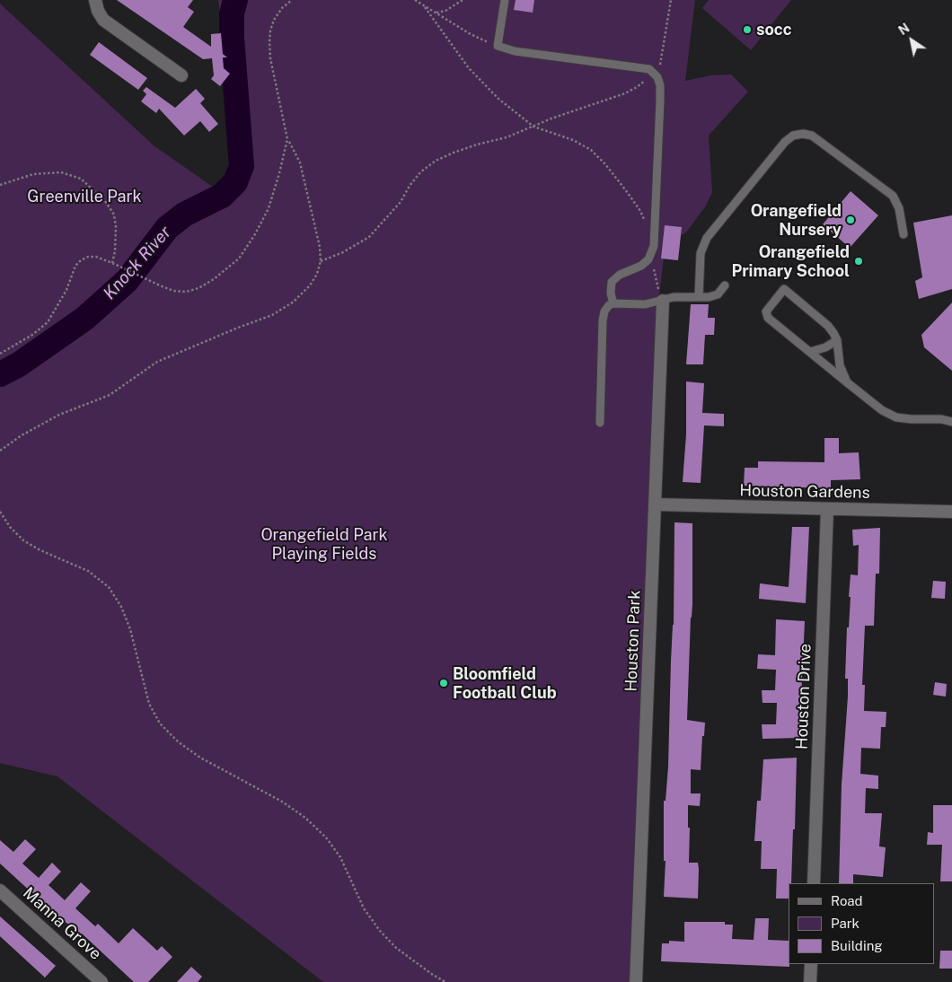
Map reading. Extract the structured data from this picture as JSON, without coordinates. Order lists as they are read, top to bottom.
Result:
{
  "streets": {
    "street": [
      "Houston Gardens",
      "Houston Park",
      "Houston Drive",
      "Manna Grove"
    ]
  },
  "crossings": [
    ["Houston Gardens", "Houston Park"],
    ["Houston Gardens", "Houston Drive"]
  ],
  "water": ["Knock River"],
  "parks": ["Greenville Park", "Orangefield Park Playing Fields"],
  "places": [
    "socc",
    "Orangefield Nursery",
    "Orangefield Primary School",
    "Bloomfield Football Club"
  ],
  "legend": ["Road", "Park", "Building"],
  "north": "top left"
}
